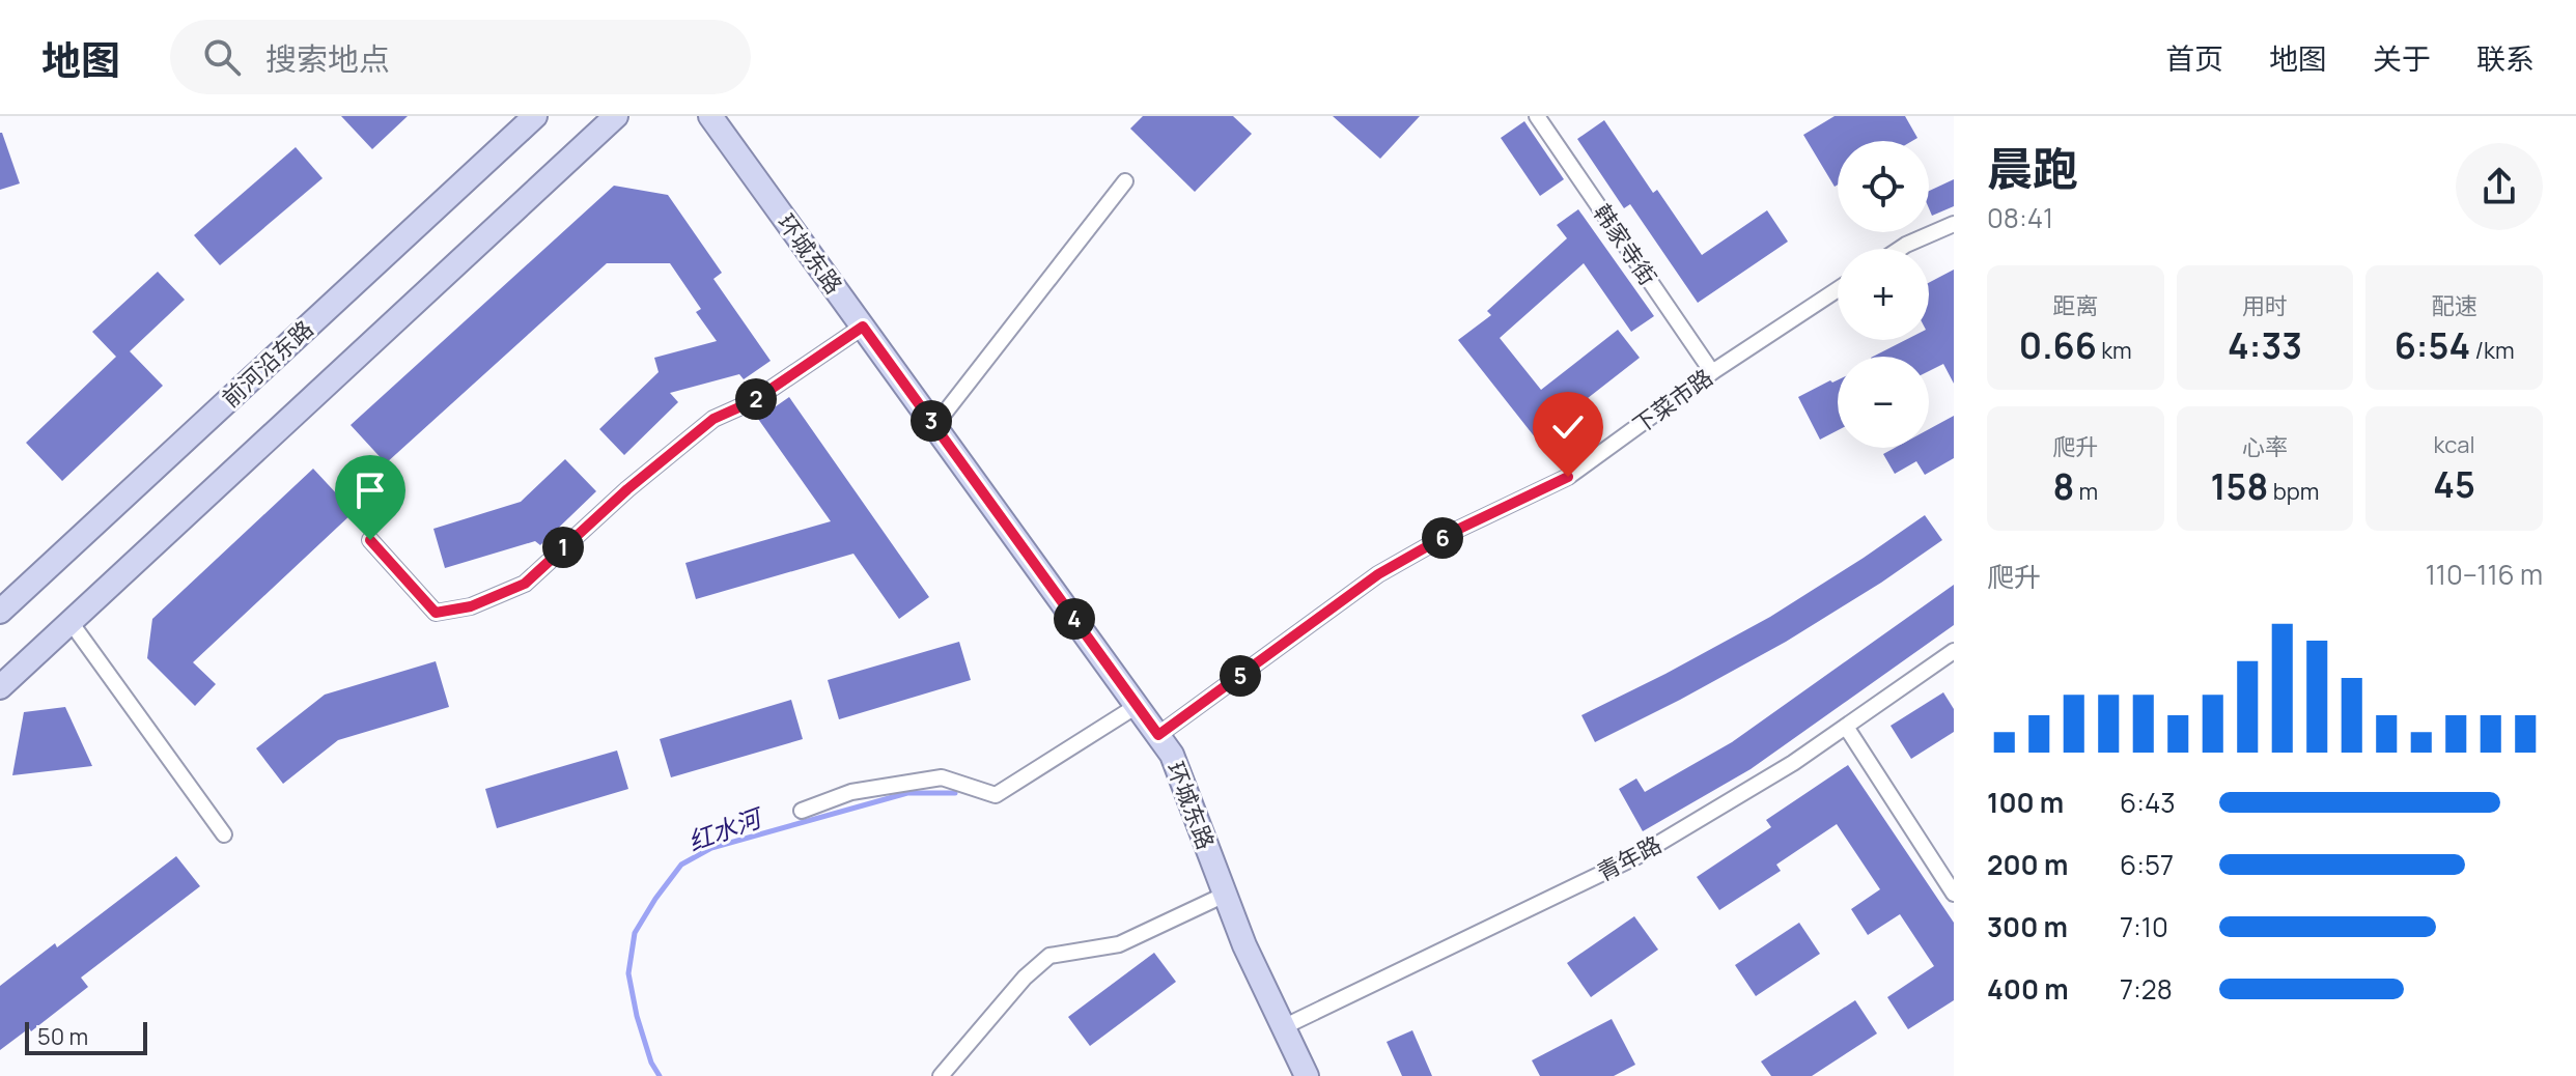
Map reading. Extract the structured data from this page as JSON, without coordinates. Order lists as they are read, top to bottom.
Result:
{
  "streets": {
    "main road": ["环城东路", "前河沿东路"],
    "street": ["韩家寺街", "下菜市路", "青年路"]
  },
  "crossings": [
    ["韩家寺街", "下菜市路"],
    ["环城东路", "下菜市路"],
    ["环城东路", "青年路"]
  ],
  "water": ["红水河"],
  "scale_bar": "50 m",
  "page": {
    "header": "地图",
    "search": "搜索地点",
    "nav": [
      "首页",
      "地图",
      "关于",
      "联系"
    ],
    "heading": ["晨跑", "08:41"],
    "map_buttons": ["+", "−"],
    "stats": [
      ["距离", "0.66 km"],
      ["用时", "4:33"],
      ["配速", "6:54 /km"],
      ["爬升", "8 m"],
      ["心率", "158 bpm"],
      ["kcal", "45"]
    ],
    "pins": [
      "2",
      "3",
      "6",
      "1",
      "4",
      "5"
    ],
    "chart": ["爬升", "110–116 m"],
    "list": [
      {
        "name": "100 m",
        "note": "6:43"
      },
      {
        "name": "200 m",
        "note": "6:57"
      },
      {
        "name": "300 m",
        "note": "7:10"
      },
      {
        "name": "400 m",
        "note": "7:28"
      }
    ],
    "scale": "50 m"
  }
}
